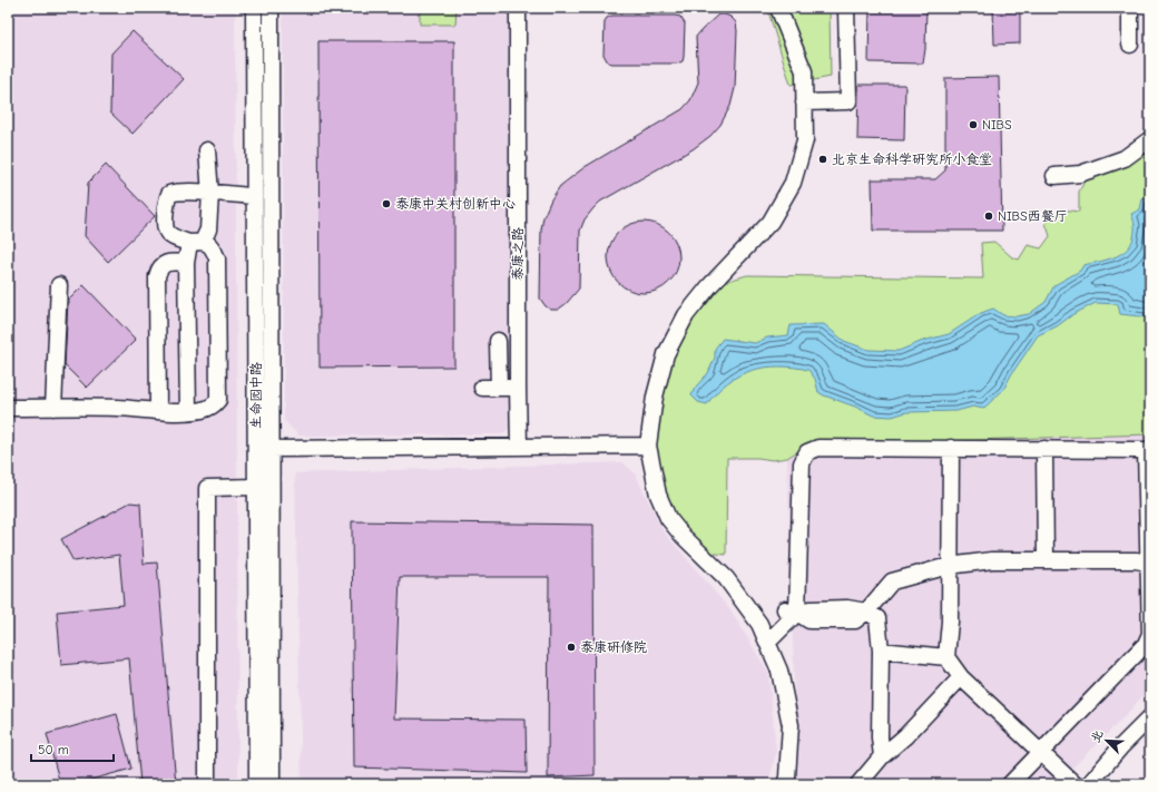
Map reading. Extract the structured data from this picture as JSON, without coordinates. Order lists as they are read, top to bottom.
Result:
{
  "streets": {
    "street": ["泰康之路", "生命园中路"]
  },
  "places": [
    "NIBS",
    "北京生命科学研究所小食堂",
    "泰康中关村创新中心",
    "NIBS西餐厅",
    "泰康研修院"
  ],
  "scale_bar": "50 m",
  "north": "top left"
}
